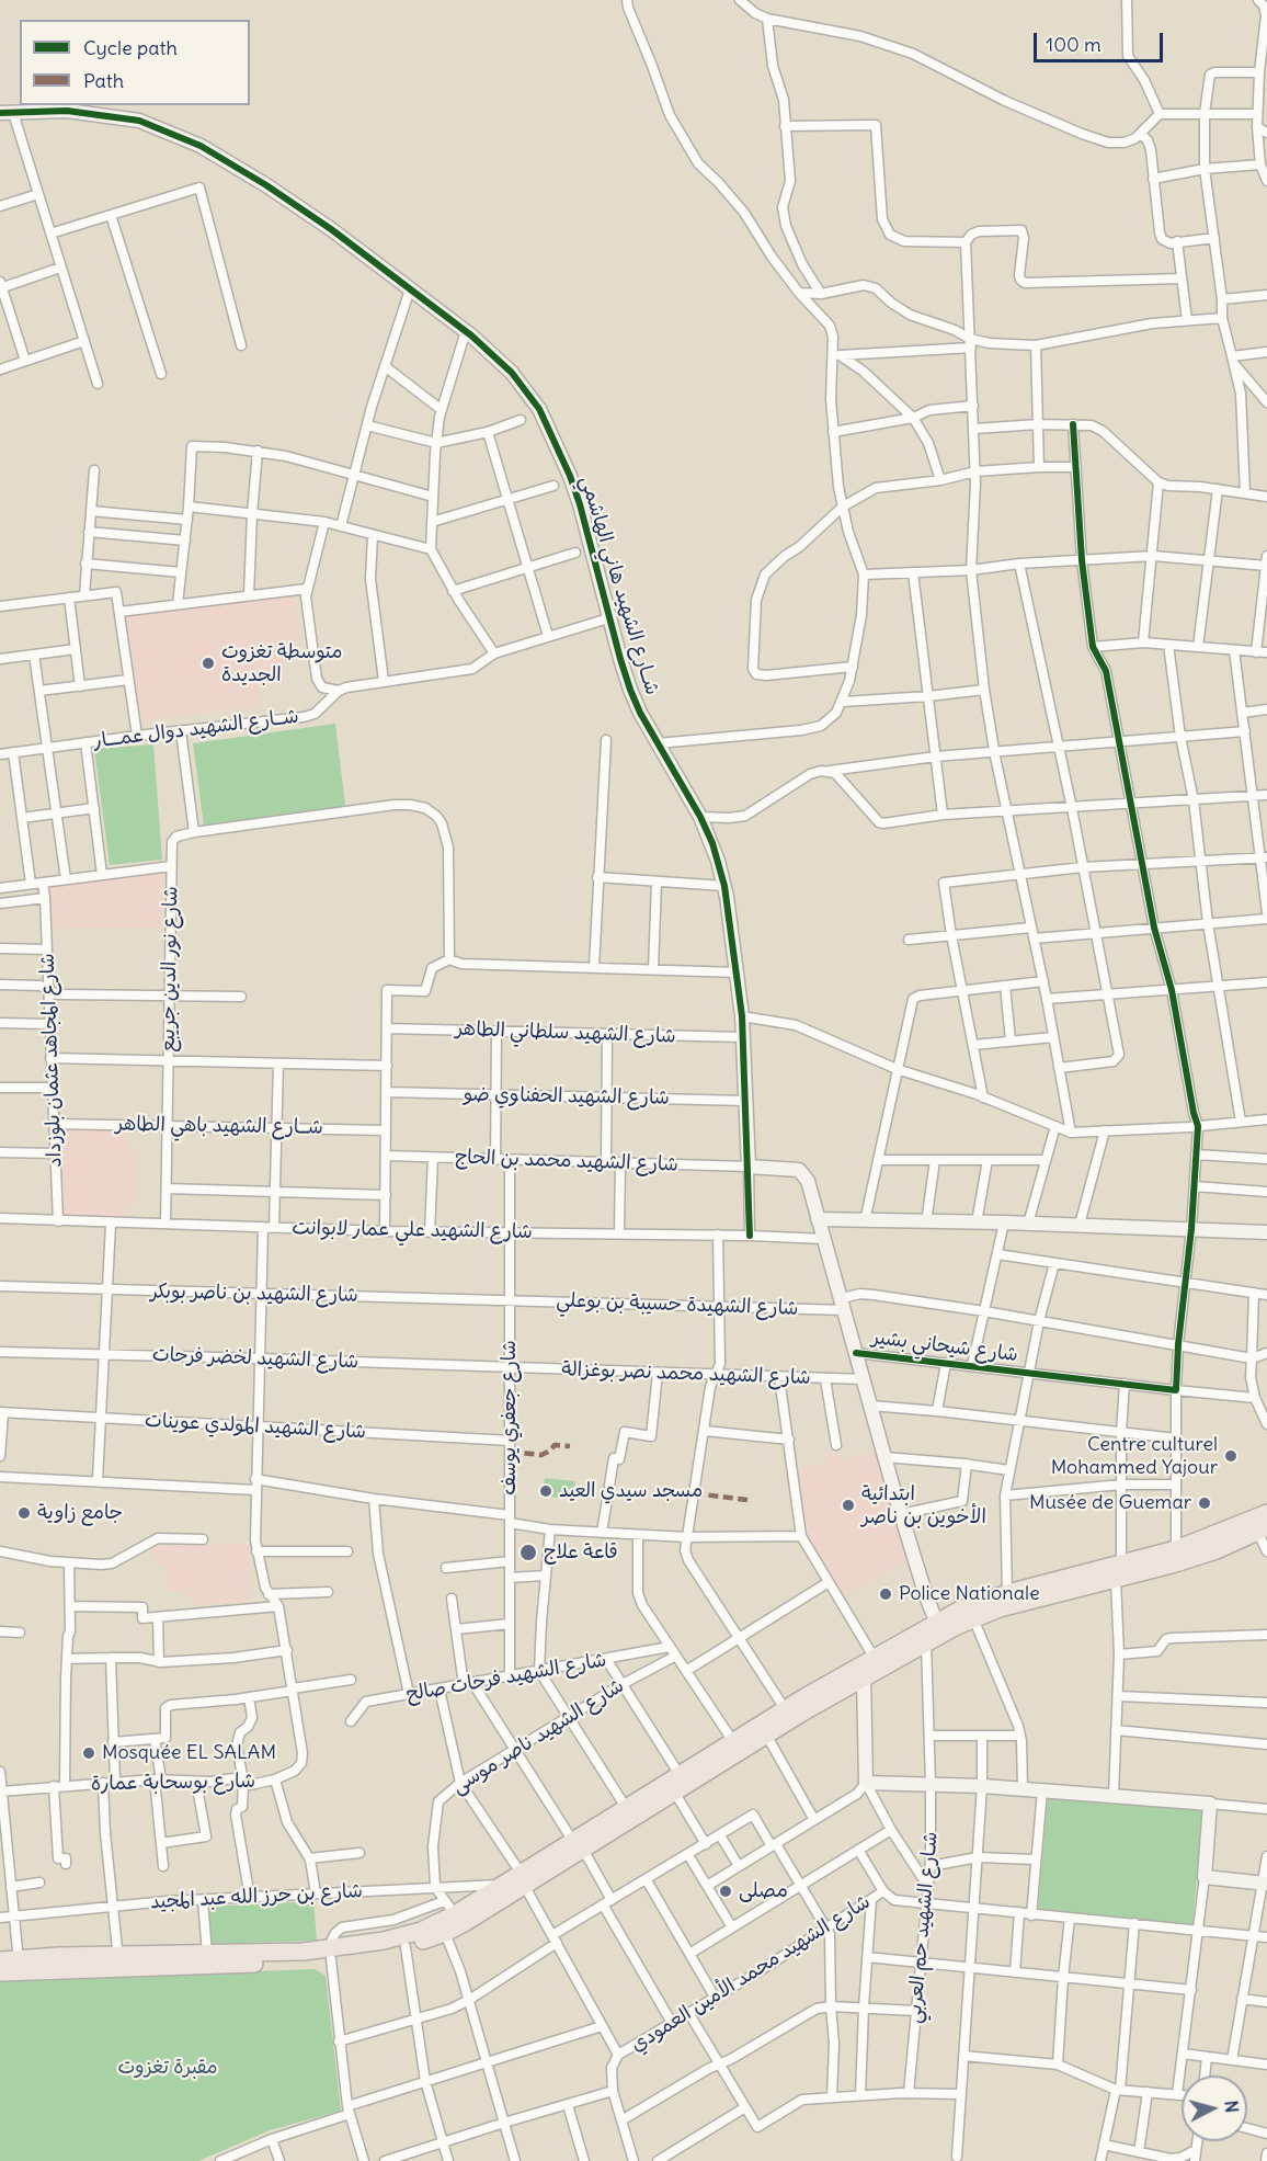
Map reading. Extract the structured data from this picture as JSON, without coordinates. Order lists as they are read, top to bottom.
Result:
{
  "streets": {
    "street": [
      "شــارع الشهيد هاني الهاشمي",
      "شــارع الشهيد دوال عمـــار",
      "شارع نور الدين جريبع",
      "شارع الشهيد سلطاني الطاهر",
      "شارع المجاهد عثمان بلوزداد",
      "شارع الشهيد الحفناوي ضو",
      "شــارع الشهيد باهي الطاهر",
      "شارع الشهيد محمد بن الحاج",
      "شارع الشهيد علي عمار لابوانت",
      "شارع الشهيد بن ناصر بوبكر",
      "شارع الشهيدة حسيبة بن بوعلي",
      "شارع شيحاني بشير",
      "شارع الشهيد لخضر فرحات",
      "شارع الشهيد محمد نصر بوغزالة",
      "شارع جعفري يوسف",
      "شارع الشهيد المولدي عوينات",
      "شارع الشهيد فرحات صالح",
      "شارع الشهيد ناصر موسى",
      "شارع بوسحابة عمارة",
      "شارع بن حرز الله عبد المجيد",
      "شـارع الشهيد حم العربي",
      "شارع الشهيد محمد الأمين العمودي"
    ]
  },
  "crossings": [
    ["شــارع الشهيد هاني الهاشمي", "شــارع الشهيد دوال عمـــار"],
    ["شــارع الشهيد هاني الهاشمي", "شارع الشهيد سلطاني الطاهر"],
    ["شــارع الشهيد هاني الهاشمي", "شارع الشهيد الحفناوي ضو"],
    ["شــارع الشهيد هاني الهاشمي", "شارع الشهيد محمد بن الحاج"],
    ["شــارع الشهيد هاني الهاشمي", "شارع الشهيد علي عمار لابوانت"],
    ["شارع نور الدين جريبع", "شــارع الشهيد باهي الطاهر"],
    ["شارع نور الدين جريبع", "شارع الشهيد علي عمار لابوانت"],
    ["شارع المجاهد عثمان بلوزداد", "شــارع الشهيد باهي الطاهر"],
    ["شارع المجاهد عثمان بلوزداد", "شارع الشهيد علي عمار لابوانت"],
    ["شارع الشهيد محمد بن الحاج", "شارع جعفري يوسف"],
    ["شارع الشهيد علي عمار لابوانت", "شارع جعفري يوسف"],
    ["شارع الشهيد بن ناصر بوبكر", "شارع الشهيدة حسيبة بن بوعلي"],
    ["شارع الشهيد بن ناصر بوبكر", "شارع جعفري يوسف"],
    ["شارع الشهيدة حسيبة بن بوعلي", "شارع جعفري يوسف"],
    ["شارع الشهيد لخضر فرحات", "شارع الشهيد محمد نصر بوغزالة"],
    ["شارع الشهيد لخضر فرحات", "شارع جعفري يوسف"],
    ["شارع الشهيد محمد نصر بوغزالة", "شارع جعفري يوسف"],
    ["شارع جعفري يوسف", "شارع الشهيد المولدي عوينات"],
    ["شارع جعفري يوسف", "شارع الشهيد فرحات صالح"],
    ["شارع الشهيد ناصر موسى", "شارع بن حرز الله عبد المجيد"]
  ],
  "parks": ["مقبرة تغزوت"],
  "places": [
    "متوسطة تغزوت الجديدة",
    "Centre culturel Mohammed Yajour",
    "مسجد سيدي العيد",
    "Musée de Guemar",
    "ابتدائية الأخوين بن ناصر",
    "جامع زاوية",
    "قاعة علاج",
    "Police Nationale",
    "Mosquée EL SALAM",
    "مصلى"
  ],
  "legend": ["Cycle path", "Path"],
  "scale_bar": "100 m",
  "north": "right"
}
